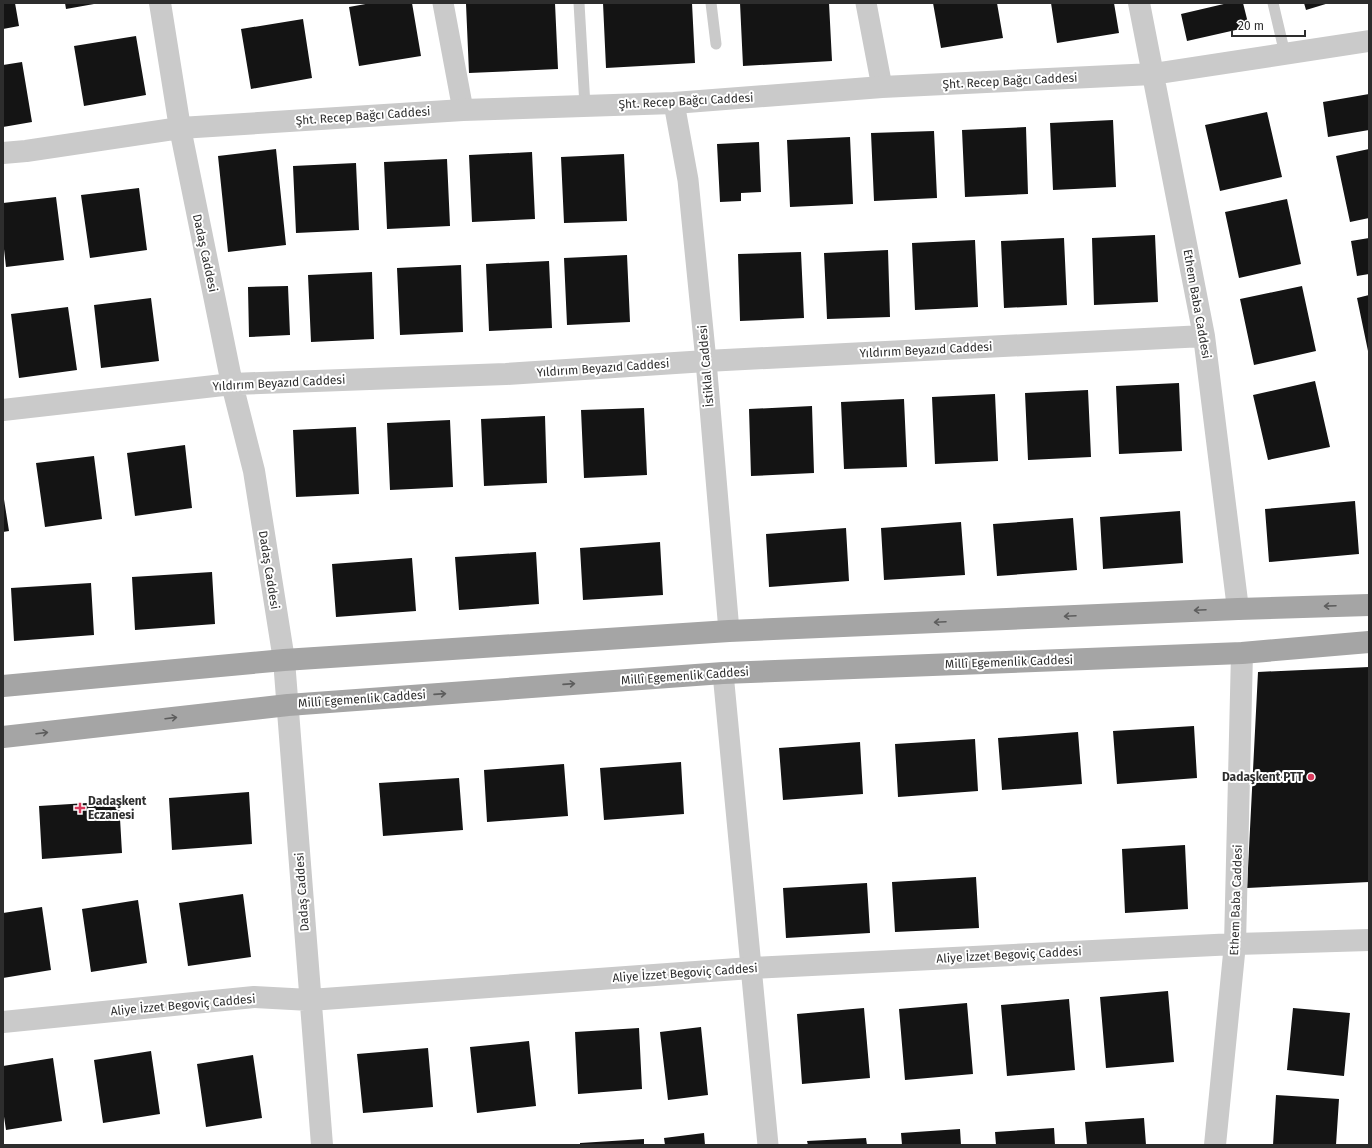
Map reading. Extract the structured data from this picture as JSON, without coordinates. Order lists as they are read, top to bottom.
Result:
{
  "streets": {
    "main road": ["Millî Egemenlik Caddesi"],
    "street": [
      "Şht. Recep Bağcı Caddesi",
      "Dadaş Caddesi",
      "Ethem Baba Caddesi",
      "Yıldırım Beyazıd Caddesi",
      "İstiklal Caddesi",
      "Aliye İzzet Begoviç Caddesi"
    ]
  },
  "crossings": [
    ["Şht. Recep Bağcı Caddesi", "Dadaş Caddesi"],
    ["Şht. Recep Bağcı Caddesi", "Ethem Baba Caddesi"],
    ["Şht. Recep Bağcı Caddesi", "İstiklal Caddesi"],
    ["Dadaş Caddesi", "Yıldırım Beyazıd Caddesi"],
    ["Dadaş Caddesi", "Millî Egemenlik Caddesi"],
    ["Dadaş Caddesi", "Aliye İzzet Begoviç Caddesi"],
    ["Ethem Baba Caddesi", "Yıldırım Beyazıd Caddesi"],
    ["Ethem Baba Caddesi", "Millî Egemenlik Caddesi"],
    ["Ethem Baba Caddesi", "Aliye İzzet Begoviç Caddesi"],
    ["Yıldırım Beyazıd Caddesi", "İstiklal Caddesi"]
  ],
  "places": {
    "other": ["Dadaşkent PTT"],
    "health": ["Dadaşkent Eczanesi"]
  },
  "scale_bar": "20 m"
}
